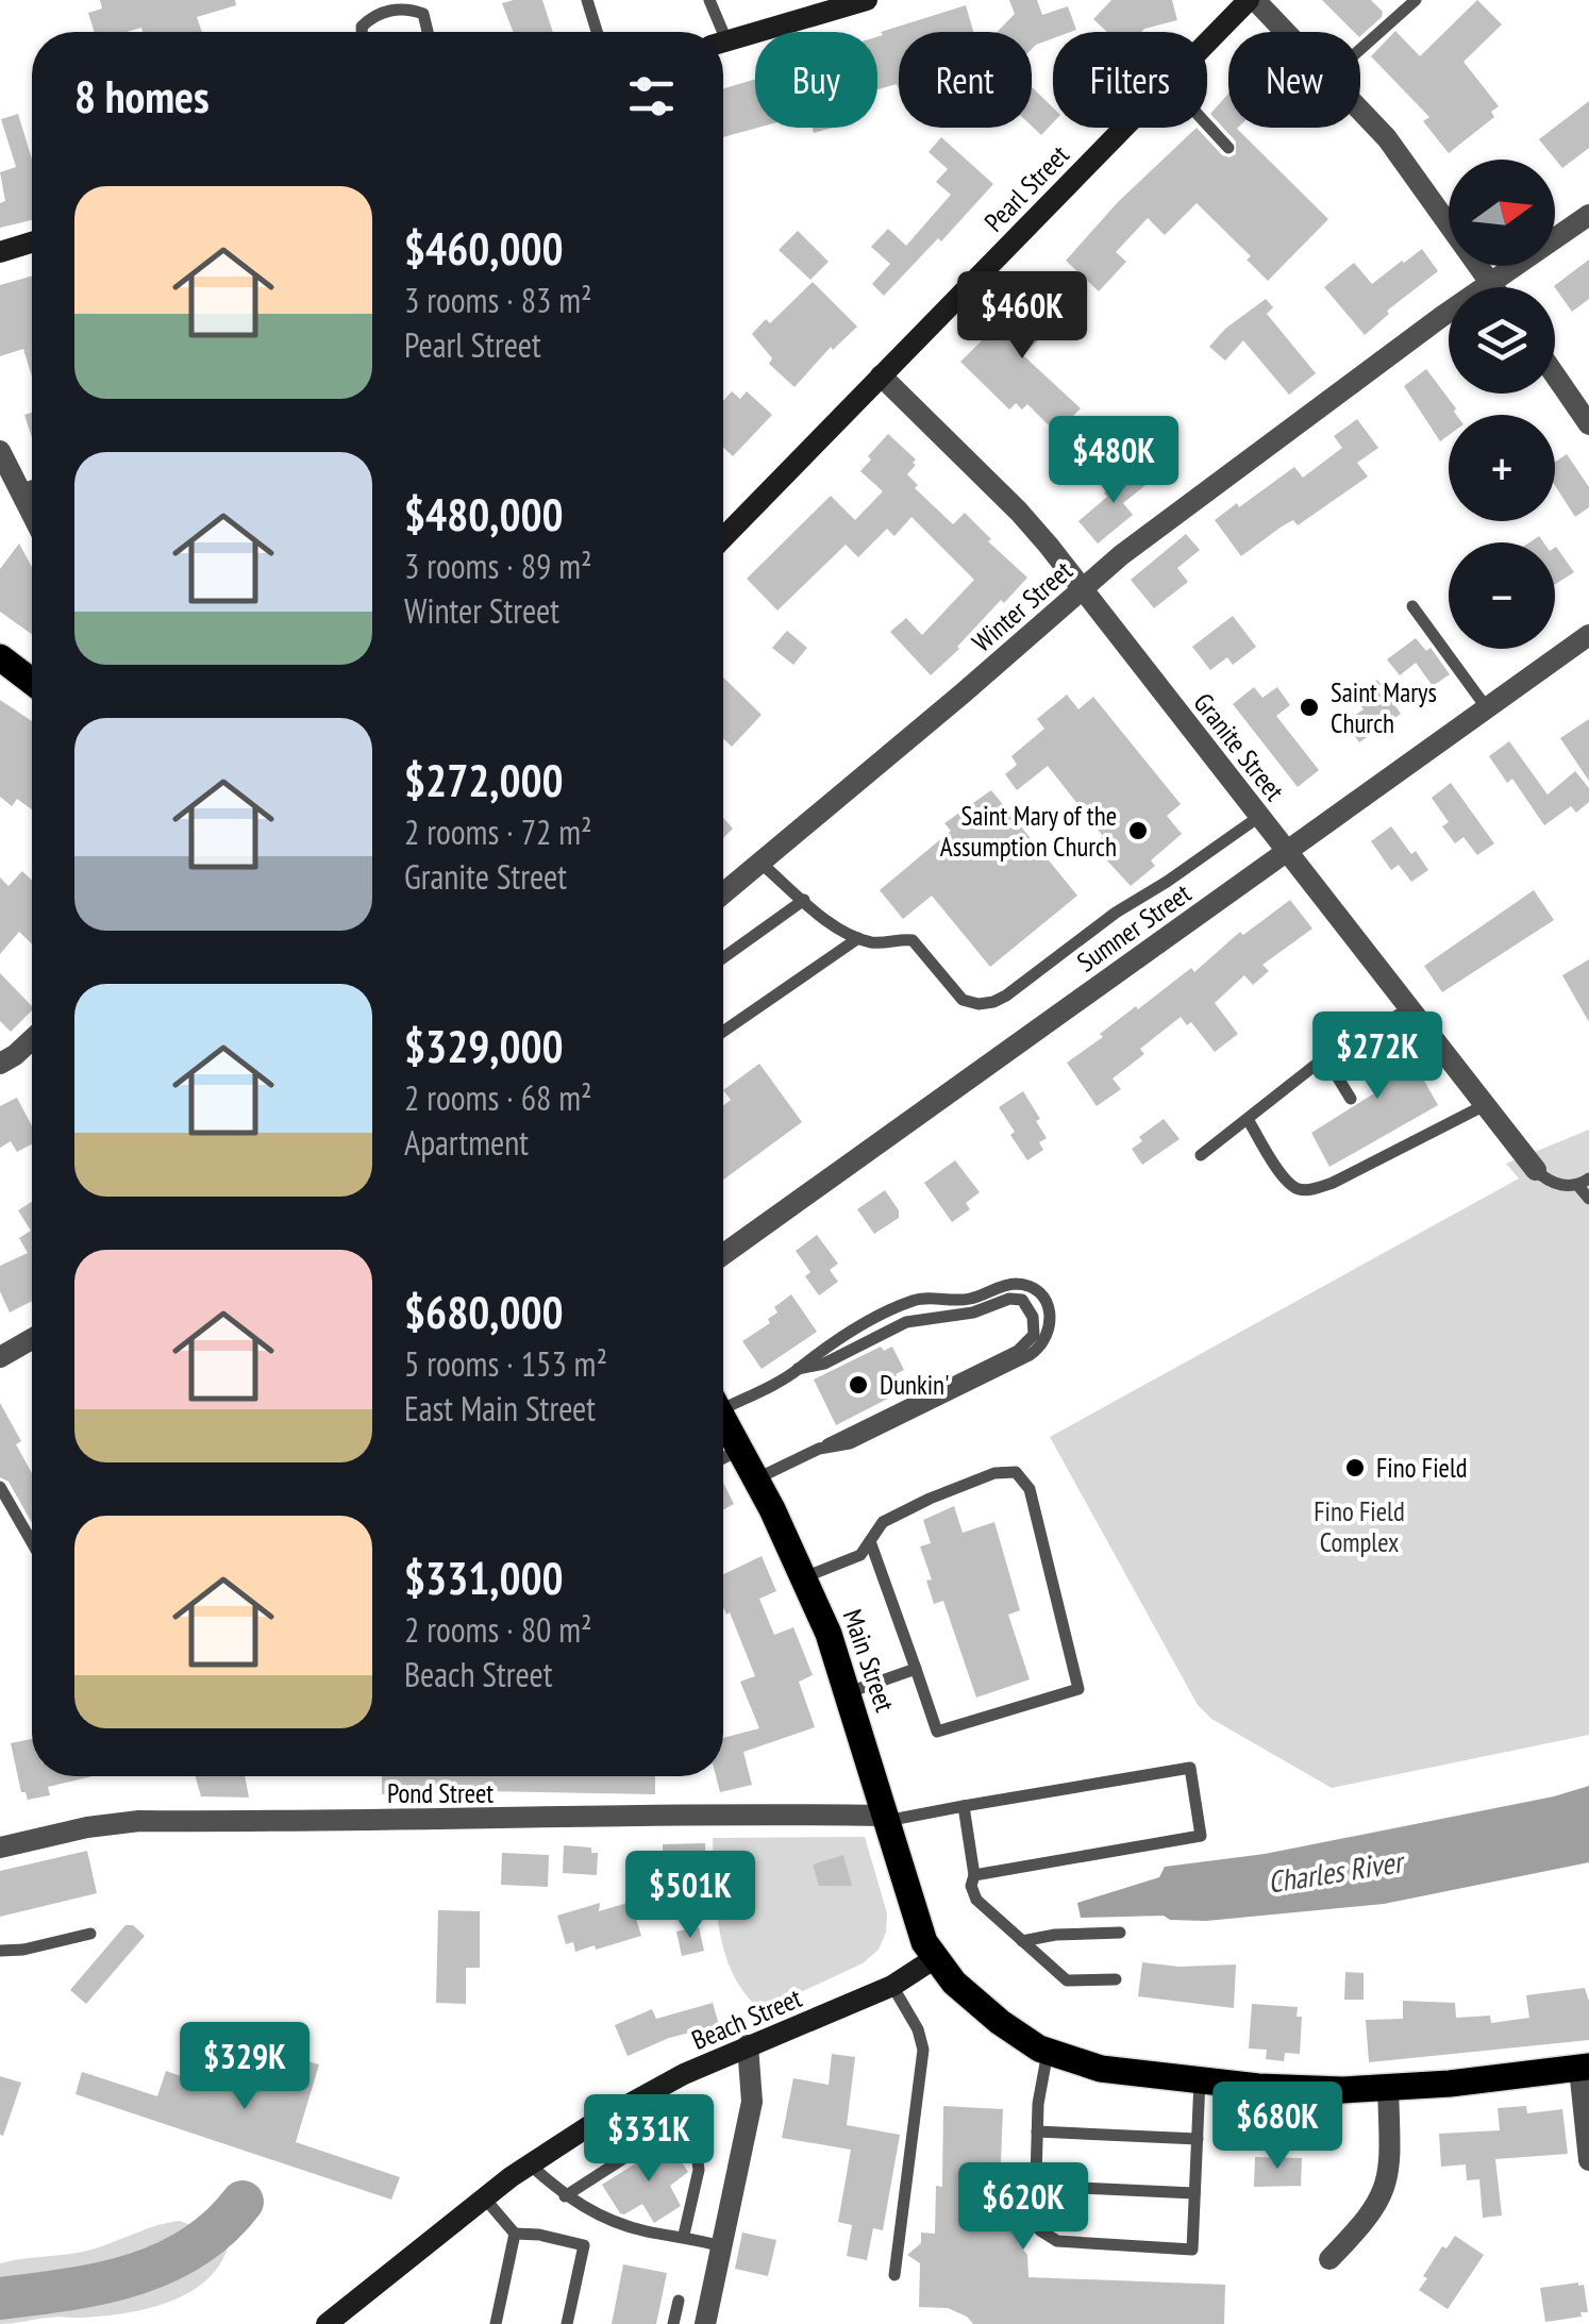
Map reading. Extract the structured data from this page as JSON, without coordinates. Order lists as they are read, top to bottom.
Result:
{
  "streets": {
    "main road": ["Pearl Street", "Main Street", "Beach Street"],
    "street": [
      "Winter Street",
      "Granite Street",
      "Sumner Street",
      "Pond Street"
    ]
  },
  "crossings": [
    ["Pearl Street", "Granite Street"],
    ["Winter Street", "Granite Street"],
    ["Granite Street", "Sumner Street"],
    ["Main Street", "Pond Street"],
    ["Main Street", "Beach Street"]
  ],
  "water": ["Charles River"],
  "parks": ["Fino Field Complex"],
  "places": [
    "Saint Marys Church",
    "Saint Mary of the Assumption Church",
    "Dunkin'",
    "Fino Field"
  ],
  "north": "right",
  "page": {
    "chip": [
      "Buy",
      "Rent",
      "Filters",
      "New"
    ],
    "heading": "8 homes",
    "map_buttons": ["+", "−"],
    "list": [
      {
        "name": "$460,000",
        "note": "3 rooms · 83 m² · Pearl Street"
      },
      {
        "name": "$480,000",
        "note": "3 rooms · 89 m² · Winter Street"
      },
      {
        "name": "$272,000",
        "note": "2 rooms · 72 m² · Granite Street"
      },
      {
        "name": "$329,000",
        "note": "2 rooms · 68 m² · Apartment"
      },
      {
        "name": "$680,000",
        "note": "5 rooms · 153 m² · East Main Street"
      },
      {
        "name": "$331,000",
        "note": "2 rooms · 80 m² · Beach Street"
      }
    ],
    "price": [
      "$460K",
      "$480K",
      "$272K",
      "$501K",
      "$329K",
      "$680K",
      "$331K",
      "$620K"
    ]
  }
}
